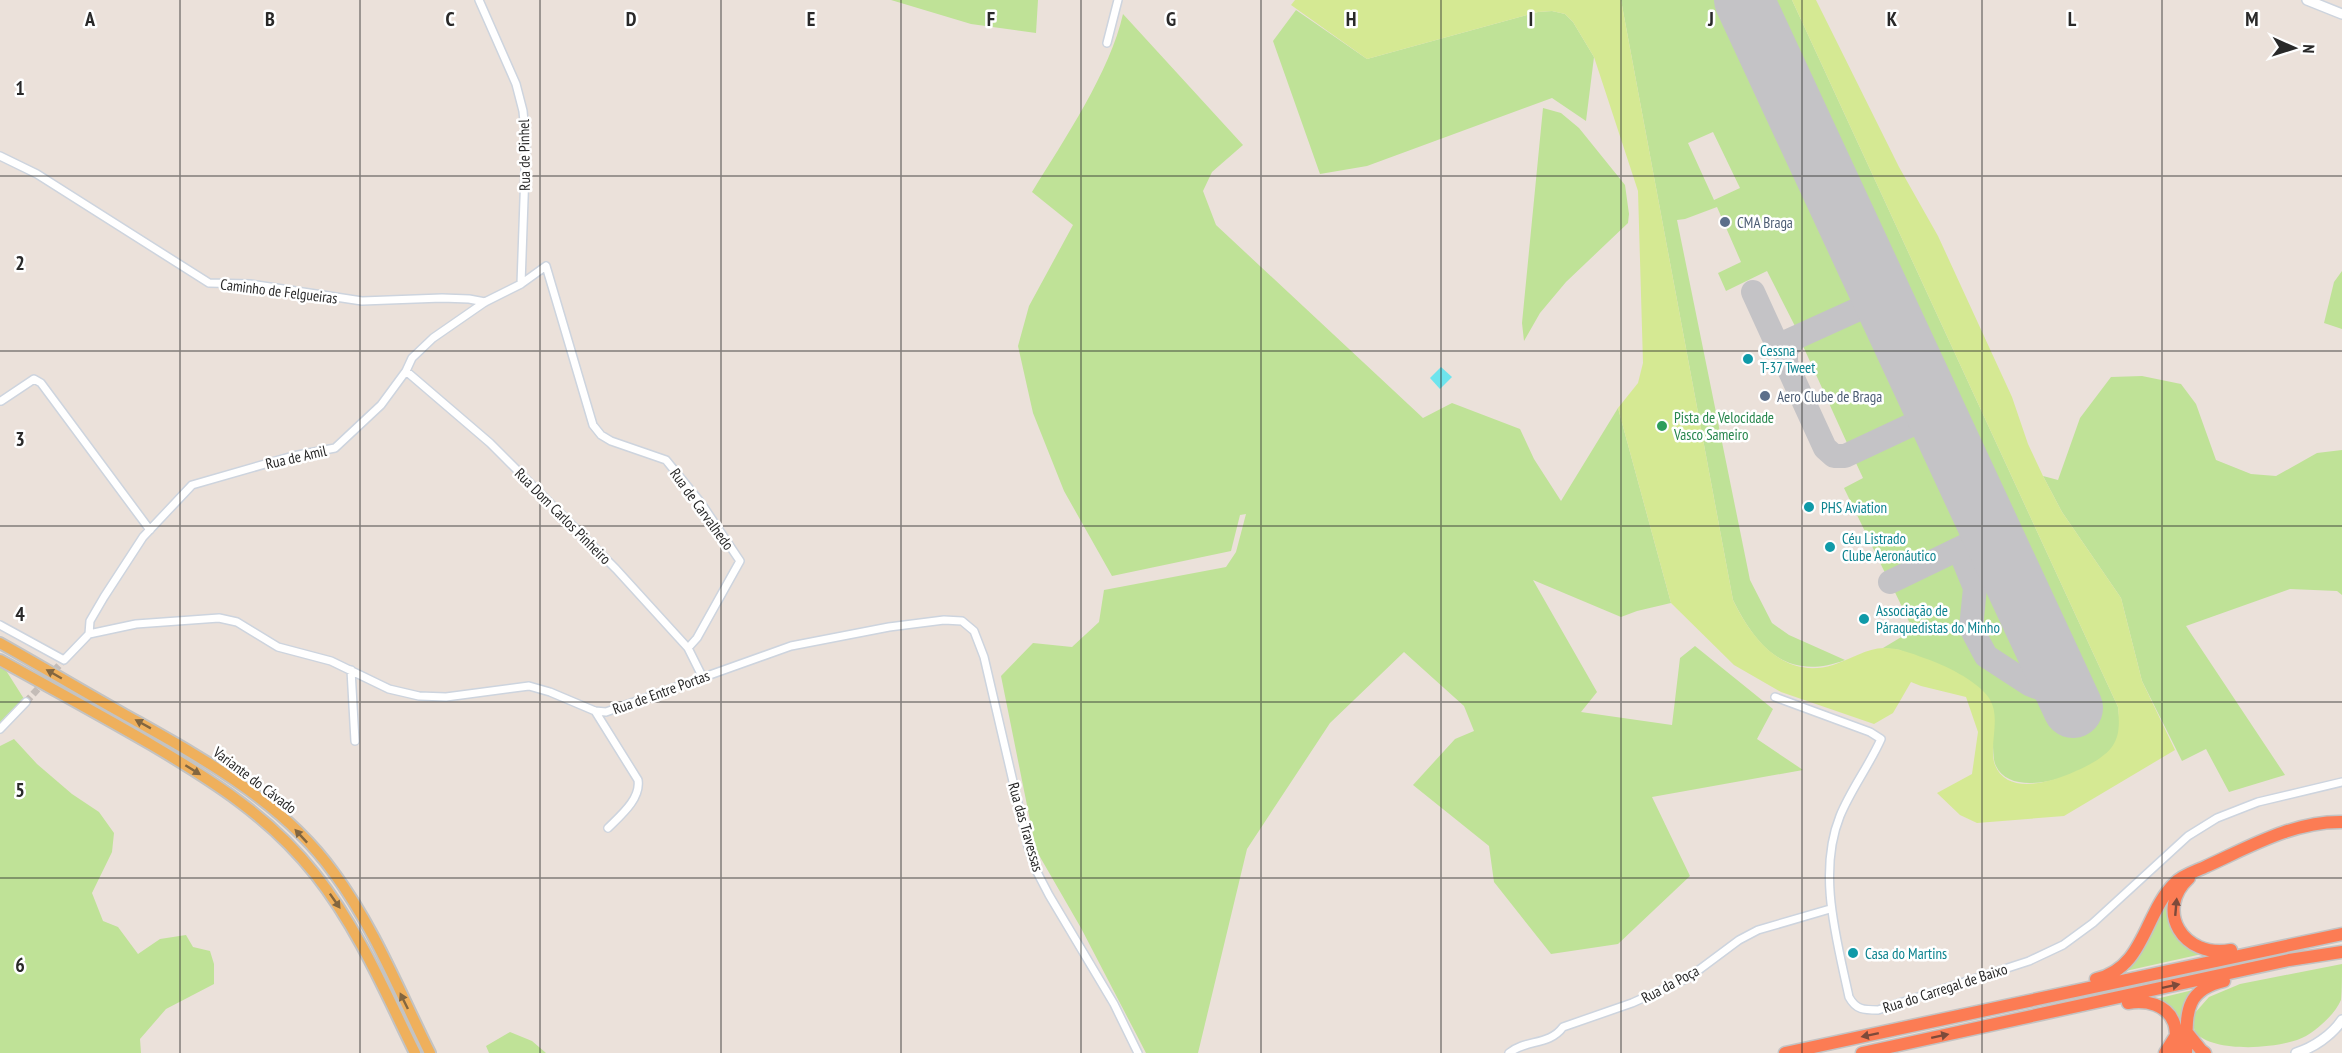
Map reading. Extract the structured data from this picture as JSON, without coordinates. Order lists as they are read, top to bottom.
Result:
{
  "streets": {
    "main road": ["Variante do Cávado"],
    "street": [
      "Rua de Pinhel",
      "Caminho de Felgueiras",
      "Rua de Amil",
      "Rua de Carvalhedo",
      "Rua Dom Carlos Pinheiro",
      "Rua de Entre Portas",
      "Rua das Travessas",
      "Rua da Poça",
      "Rua do Carregal de Baixo"
    ]
  },
  "crossings": [
    ["Rua de Pinhel", "Rua de Amil"],
    ["Caminho de Felgueiras", "Rua de Amil"],
    ["Rua de Amil", "Rua de Carvalhedo"],
    ["Rua de Amil", "Rua Dom Carlos Pinheiro"],
    ["Rua de Amil", "Rua de Entre Portas"],
    ["Rua de Carvalhedo", "Rua Dom Carlos Pinheiro"],
    ["Rua Dom Carlos Pinheiro", "Rua de Entre Portas"],
    ["Rua de Entre Portas", "Rua das Travessas"],
    ["Rua da Poça", "Rua do Carregal de Baixo"]
  ],
  "places": [
    "CMA Braga",
    "Cessna T-37 Tweet",
    "Aero Clube de Braga",
    "Pista de Velocidade Vasco Sameiro",
    "PHS Aviation",
    "Céu Listrado Clube Aeronáutico",
    "Associação de Páraquedistas do Minho",
    "Casa do Martins"
  ],
  "north": "right",
  "grid": {
    "columns": [
      "A",
      "B",
      "C",
      "D",
      "E",
      "F",
      "G",
      "H",
      "I",
      "J",
      "K",
      "L",
      "M"
    ],
    "rows": [
      "1",
      "2",
      "3",
      "4",
      "5",
      "6"
    ]
  }
}
